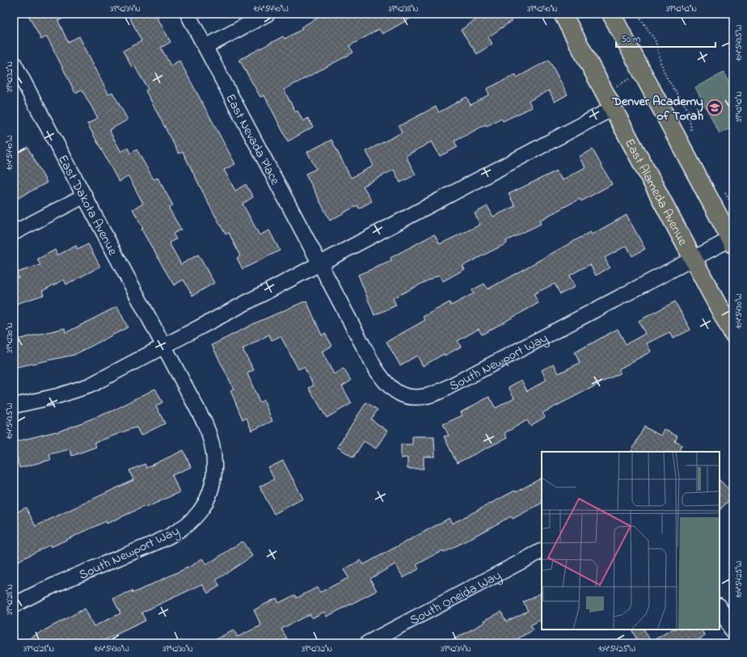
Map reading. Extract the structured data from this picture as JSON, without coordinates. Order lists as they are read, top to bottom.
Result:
{
  "streets": {
    "main road": ["East Alameda Avenue"],
    "street": [
      "East Nevada Place",
      "East Dakota Avenue",
      "South Newport Way",
      "South Oneida Way"
    ]
  },
  "crossings": [
    ["East Nevada Place", "South Newport Way"],
    ["East Alameda Avenue", "South Newport Way"],
    ["East Dakota Avenue", "South Newport Way"]
  ],
  "places": {
    "school or university": ["Denver Academy of Torah"]
  },
  "scale_bar": "50 m",
  "coordinates": [
    "39°42'34\"N",
    "104°54'40\"W",
    "39°42'38\"N",
    "39°42'40\"N",
    "39°42'42\"N",
    "104°54'35\"W",
    "39°42'32\"N",
    "104°54'30\"W",
    "39°42'30\"N",
    "104°54'25\"W",
    "39°42'28\"N"
  ]
}
